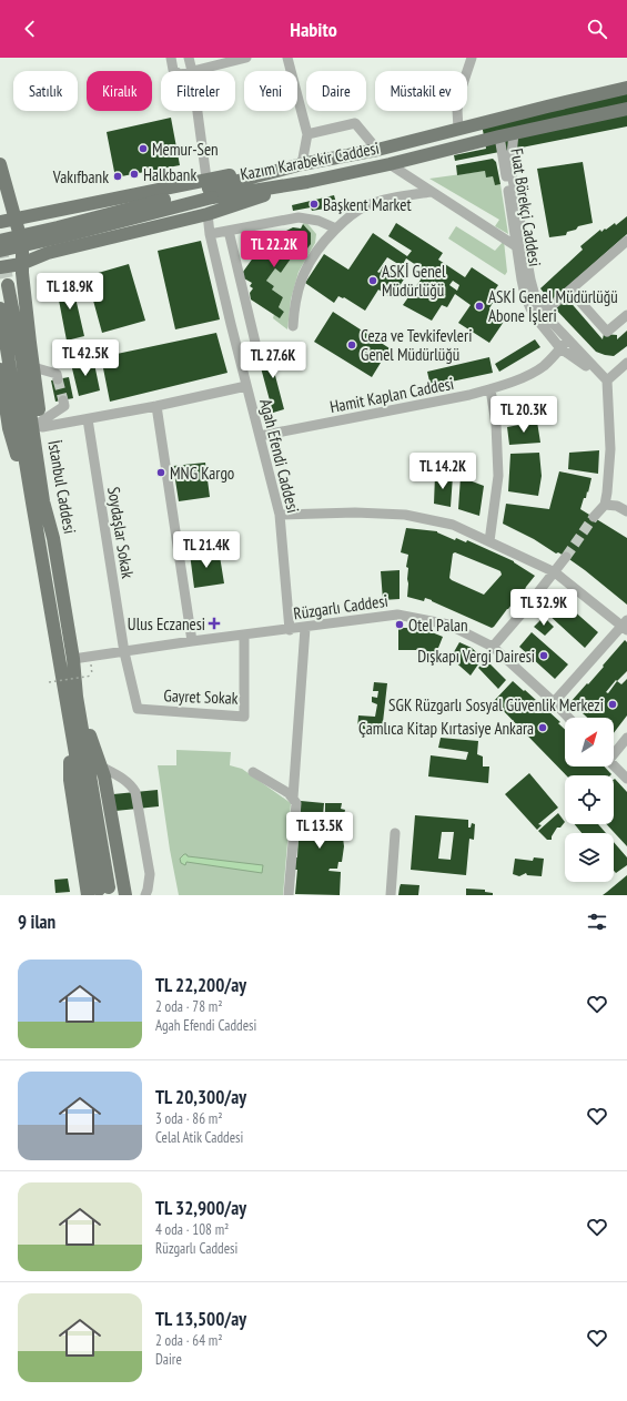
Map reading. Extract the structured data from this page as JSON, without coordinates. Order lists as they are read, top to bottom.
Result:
{
  "streets": {
    "main road": ["Kazım Karabekir Caddesi", "İstanbul Caddesi"],
    "street": [
      "Fuat Börekçi Caddesi",
      "Hamit Kaplan Caddesi",
      "Agah Efendi Caddesi",
      "Soydaşlar Sokak",
      "Rüzgarlı Caddesi",
      "Gayret Sokak"
    ]
  },
  "crossings": [
    ["Kazım Karabekir Caddesi", "Fuat Börekçi Caddesi"],
    ["Fuat Börekçi Caddesi", "Hamit Kaplan Caddesi"],
    ["Hamit Kaplan Caddesi", "Agah Efendi Caddesi"],
    ["Agah Efendi Caddesi", "Rüzgarlı Caddesi"],
    ["İstanbul Caddesi", "Rüzgarlı Caddesi"],
    ["Soydaşlar Sokak", "Rüzgarlı Caddesi"],
    ["Soydaşlar Sokak", "Gayret Sokak"],
    ["Rüzgarlı Caddesi", "Gayret Sokak"]
  ],
  "places": {
    "other": [
      "Memur-Sen",
      "Halkbank",
      "Vakıfbank",
      "Başkent Market",
      "ASKİ Genel Müdürlüğü",
      "ASKİ Genel Müdürlüğü Abone İşleri",
      "Ceza ve Tevkifevleri Genel Müdürlüğü",
      "MNG Kargo",
      "Otel Palan",
      "Dışkapı Vergi Dairesi",
      "SGK Rüzgarlı Sosyal Güvenlik Merkezi",
      "Çamlıca Kitap Kırtasiye Ankara"
    ],
    "health": ["Ulus Eczanesi"]
  },
  "north": "top right",
  "page": {
    "header": "Habito",
    "chip": [
      "Satılık",
      "Kiralık",
      "Filtreler",
      "Yeni",
      "Daire",
      "Müstakil ev"
    ],
    "price": [
      "TL 22.2K",
      "TL 18.9K",
      "TL 42.5K",
      "TL 27.6K",
      "TL 20.3K",
      "TL 14.2K",
      "TL 21.4K",
      "TL 32.9K",
      "TL 13.5K"
    ],
    "heading": "9 ilan",
    "list": [
      {
        "name": "TL 22,200/ay",
        "note": "2 oda · 78 m² · Agah Efendi Caddesi"
      },
      {
        "name": "TL 20,300/ay",
        "note": "3 oda · 86 m² · Celal Atik Caddesi"
      },
      {
        "name": "TL 32,900/ay",
        "note": "4 oda · 108 m² · Rüzgarlı Caddesi"
      },
      {
        "name": "TL 13,500/ay",
        "note": "2 oda · 64 m² · Daire"
      }
    ]
  }
}
